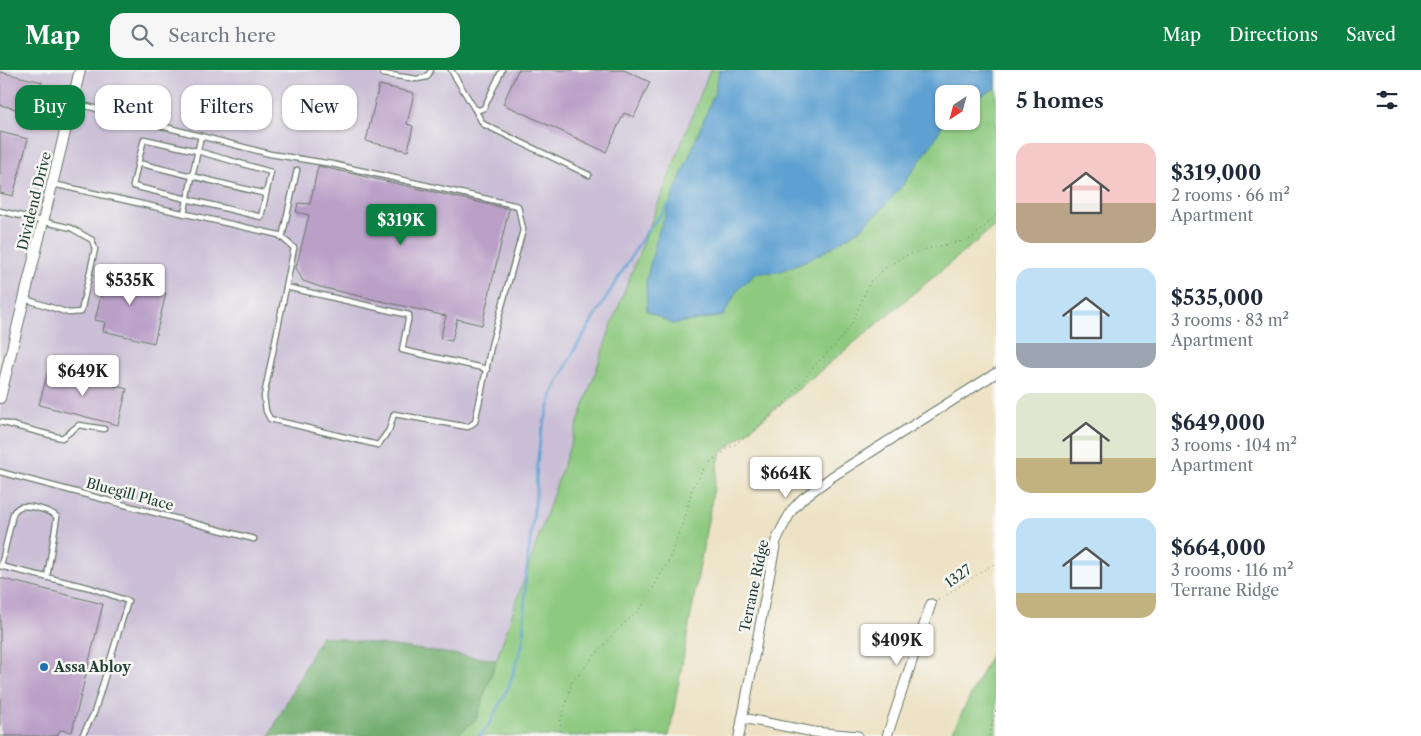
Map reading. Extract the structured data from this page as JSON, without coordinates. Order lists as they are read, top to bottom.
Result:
{
  "streets": {
    "street": ["Dividend Drive", "Terrane Ridge"],
    "lane": ["Bluegill Place"],
    "path": ["1327"]
  },
  "places": ["Assa Abloy"],
  "north": "bottom left",
  "page": {
    "header": "Map",
    "search": "Search here",
    "nav": ["Map", "Directions", "Saved"],
    "heading": "5 homes",
    "chip": [
      "Buy",
      "Rent",
      "Filters",
      "New"
    ],
    "list": [
      {
        "name": "$319,000",
        "note": "2 rooms · 66 m² · Apartment"
      },
      {
        "name": "$535,000",
        "note": "3 rooms · 83 m² · Apartment"
      },
      {
        "name": "$649,000",
        "note": "3 rooms · 104 m² · Apartment"
      },
      {
        "name": "$664,000",
        "note": "3 rooms · 116 m² · Terrane Ridge"
      }
    ],
    "price": [
      "$319K",
      "$535K",
      "$649K",
      "$664K",
      "$409K"
    ]
  }
}
